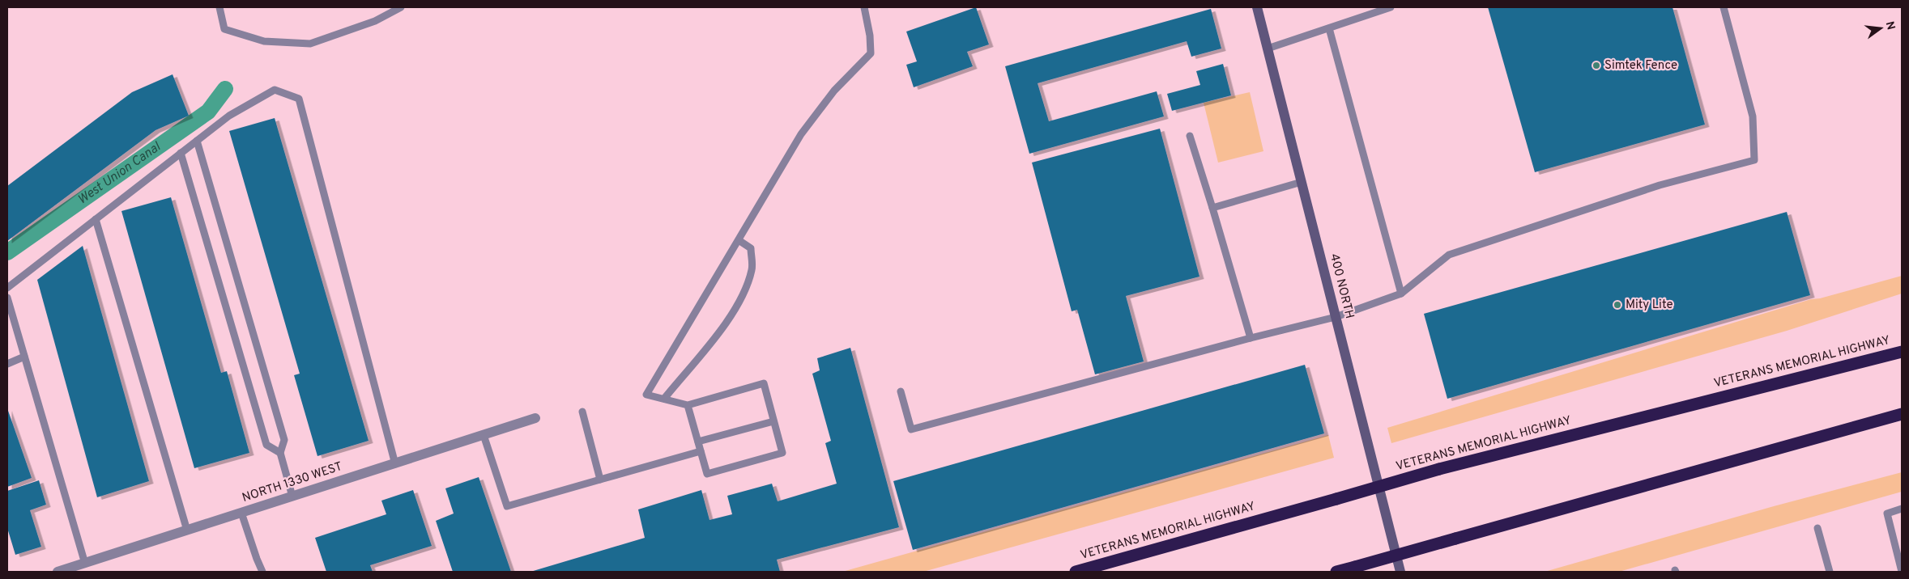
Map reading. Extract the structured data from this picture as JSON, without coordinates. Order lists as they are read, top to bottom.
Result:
{
  "streets": {
    "highway": ["VETERANS MEMORIAL HIGHWAY"],
    "main road": ["400 NORTH"],
    "street": ["NORTH 1330 WEST"]
  },
  "water": ["West Union Canal"],
  "places": ["Simtek Fence", "Mity Lite"],
  "north": "right"
}
